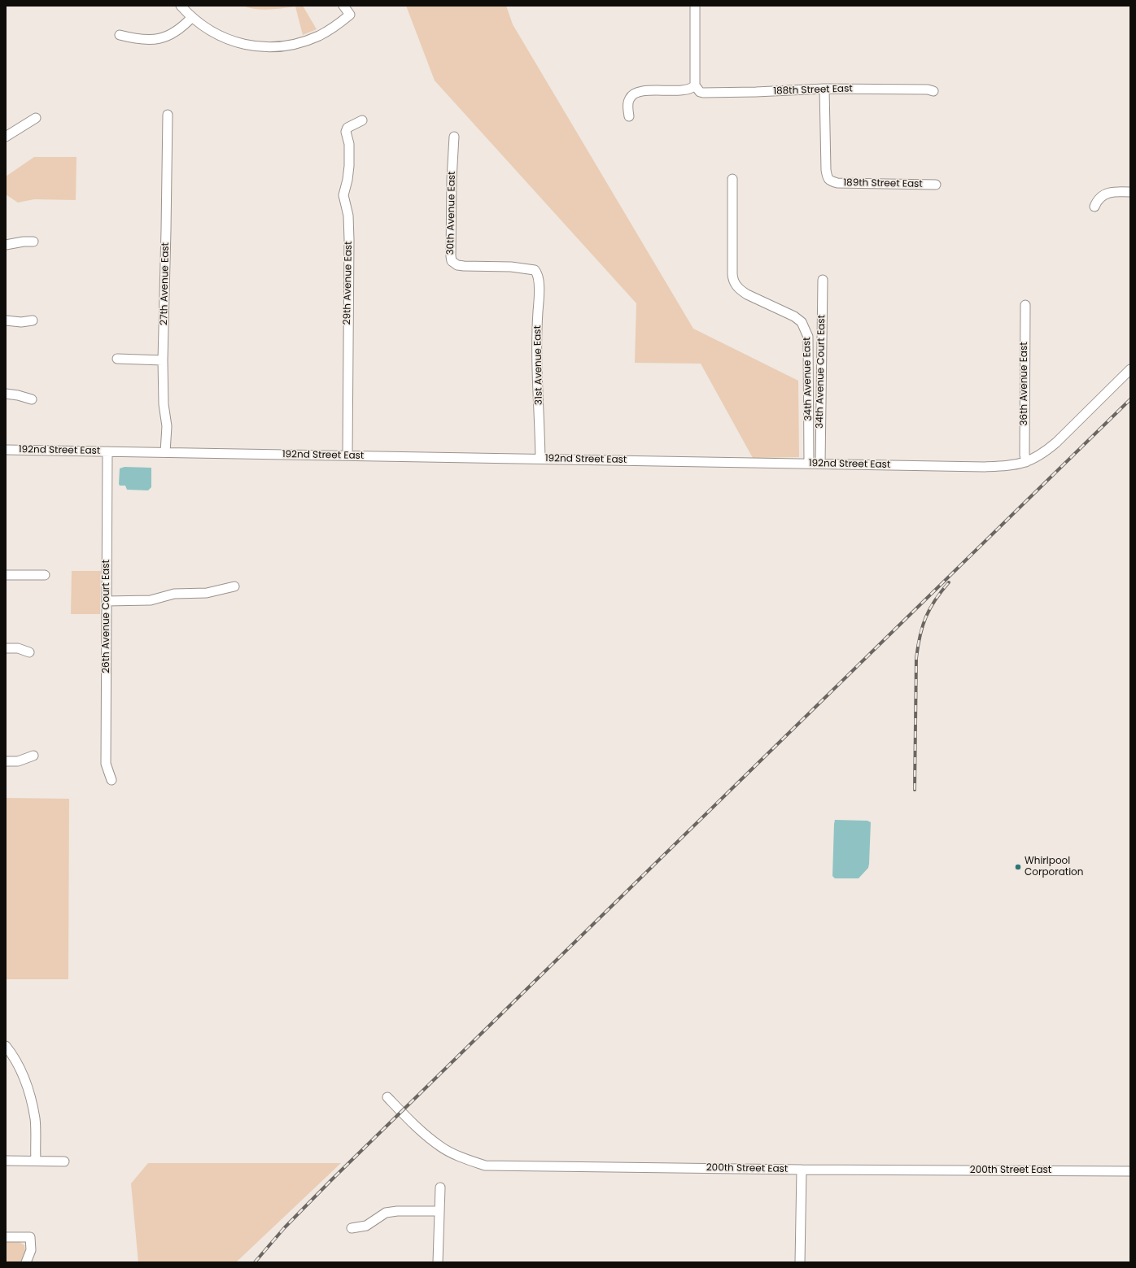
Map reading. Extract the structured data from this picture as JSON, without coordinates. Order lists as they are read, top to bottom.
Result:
{
  "streets": {
    "street": [
      "188th Street East",
      "189th Street East",
      "30th Avenue East",
      "29th Avenue East",
      "27th Avenue East",
      "31st Avenue East",
      "34th Avenue Court East",
      "34th Avenue East",
      "36th Avenue East",
      "192nd Street East",
      "26th Avenue Court East",
      "200th Street East"
    ]
  },
  "crossings": [
    ["188th Street East", "189th Street East"],
    ["30th Avenue East", "31st Avenue East"],
    ["29th Avenue East", "192nd Street East"],
    ["27th Avenue East", "192nd Street East"],
    ["31st Avenue East", "192nd Street East"],
    ["34th Avenue Court East", "192nd Street East"],
    ["34th Avenue East", "192nd Street East"],
    ["36th Avenue East", "192nd Street East"],
    ["192nd Street East", "26th Avenue Court East"]
  ],
  "places": ["Whirlpool Corporation"]
}
